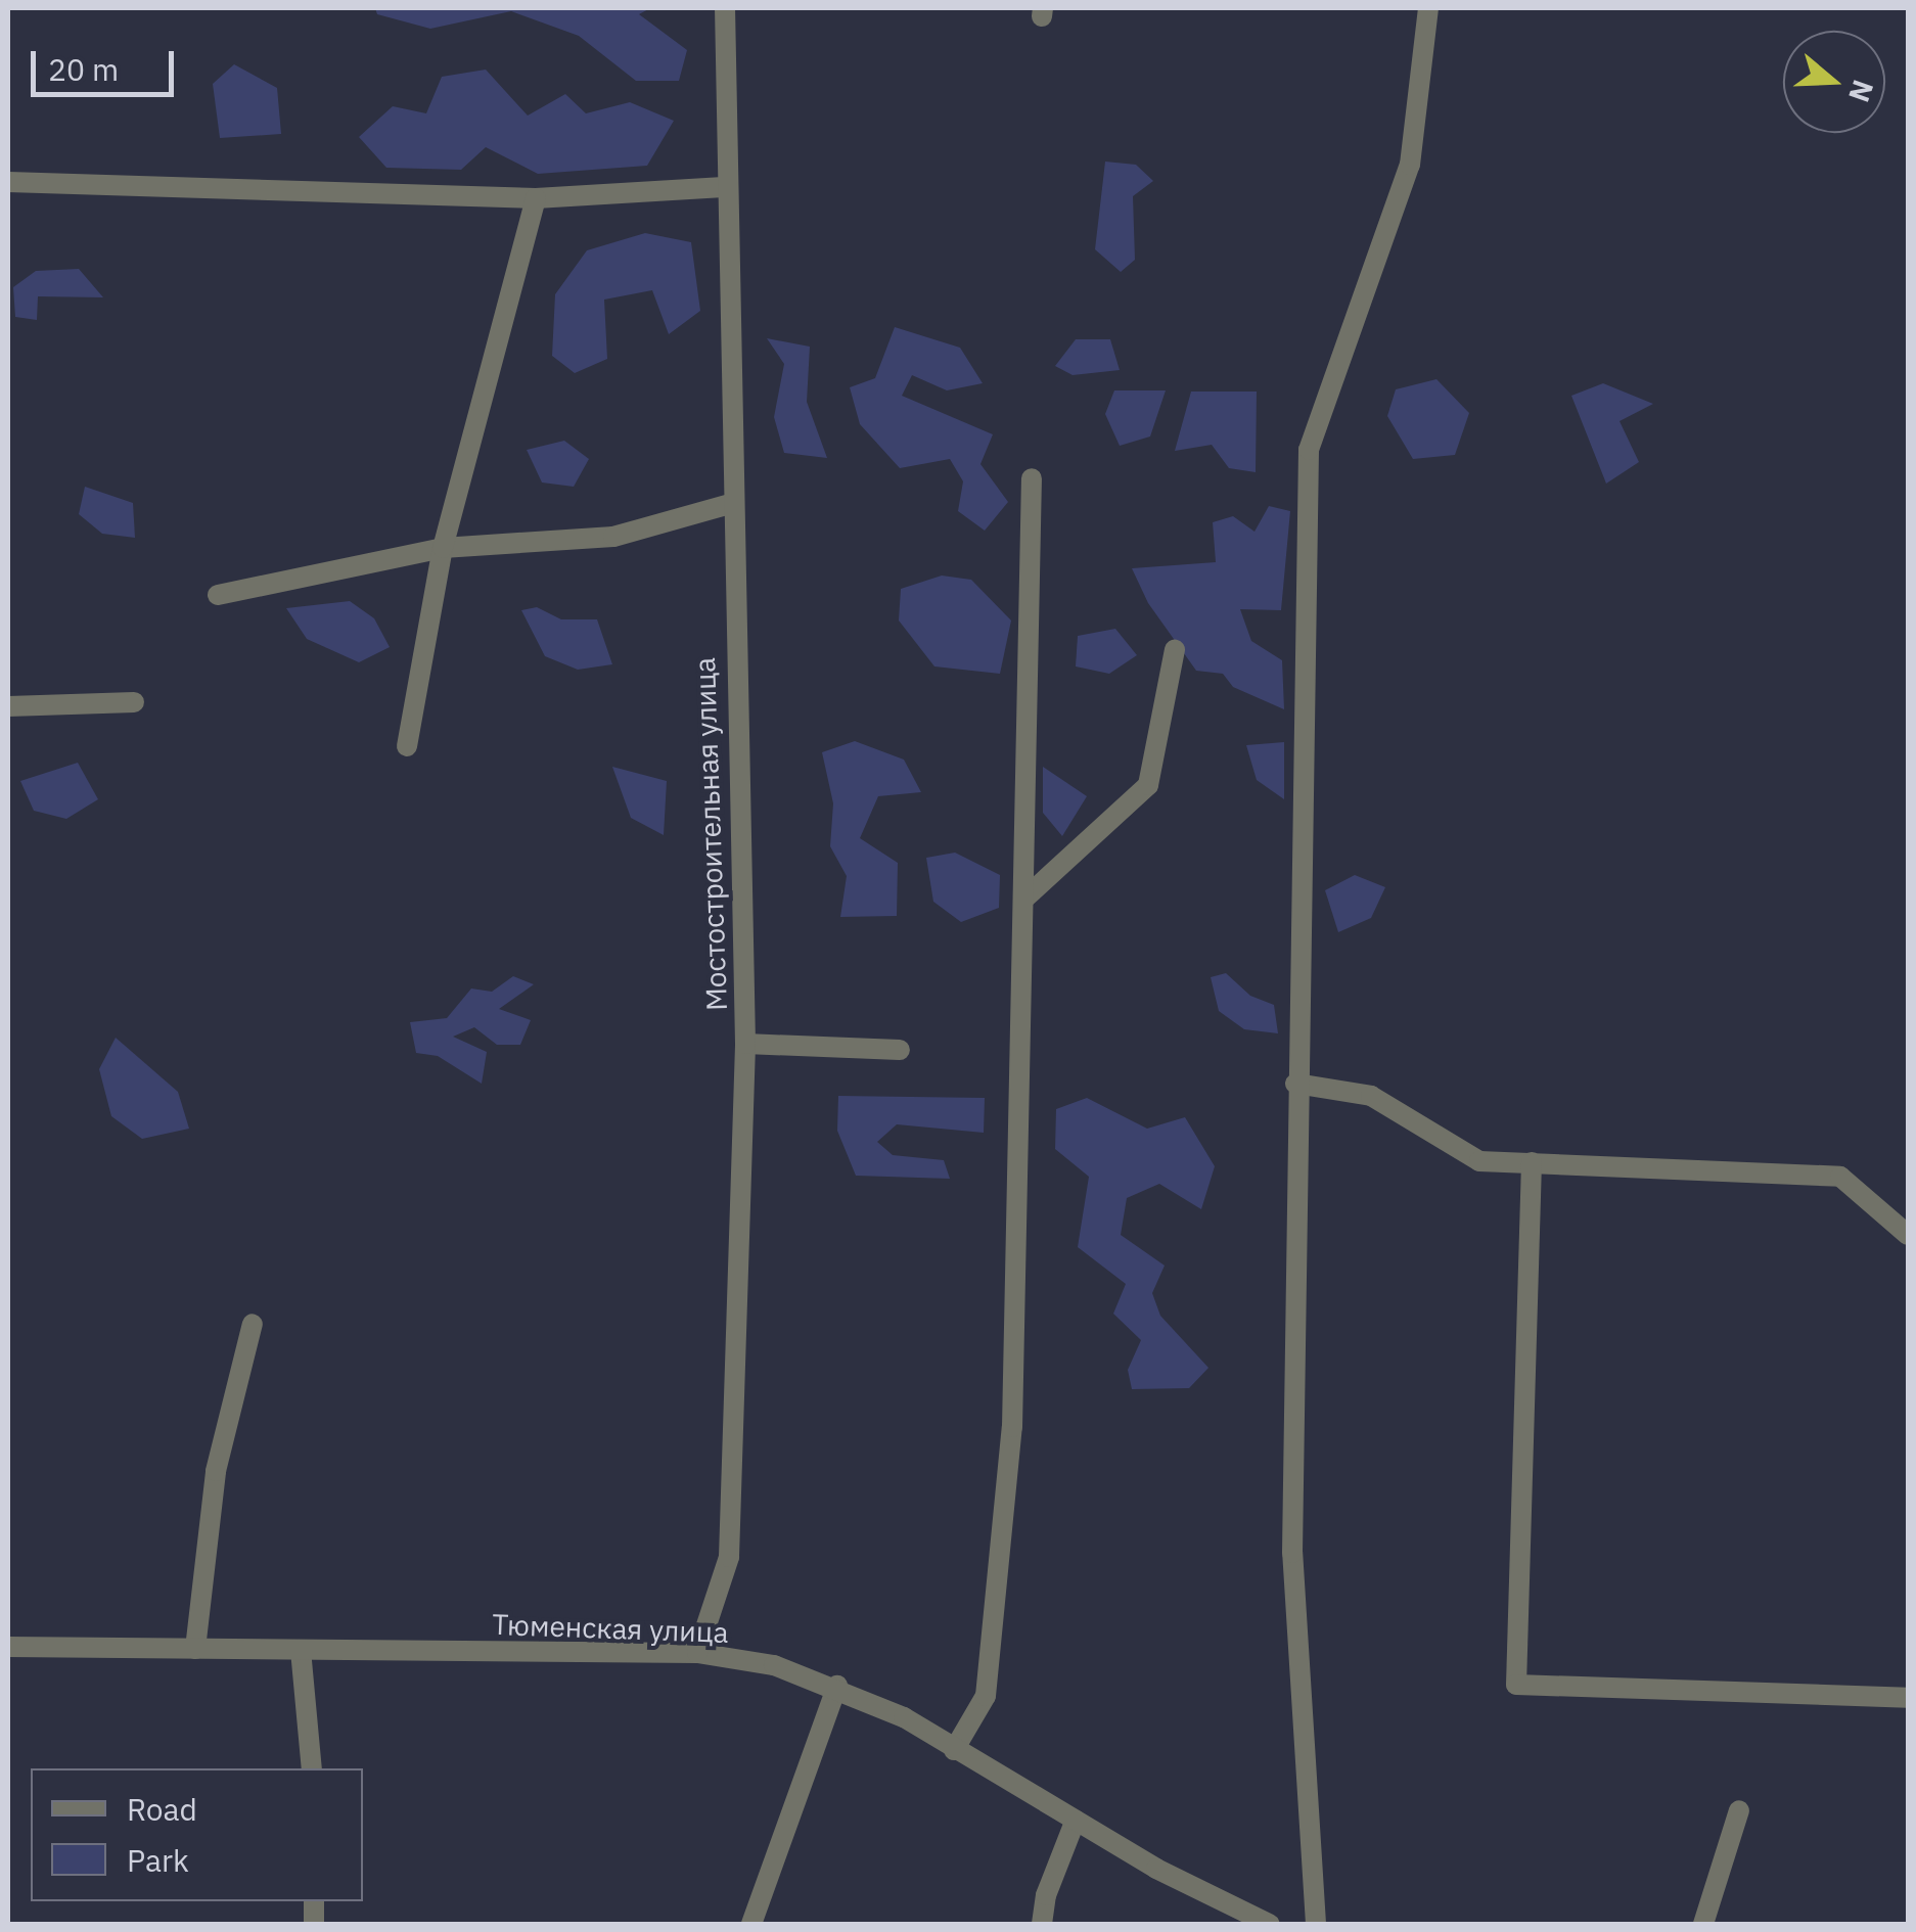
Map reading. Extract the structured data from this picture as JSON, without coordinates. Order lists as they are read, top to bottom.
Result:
{
  "streets": {
    "street": ["Мостостроительная улица", "Тюменская улица"]
  },
  "crossings": [
    ["Мостостроительная улица", "Тюменская улица"]
  ],
  "legend": ["Road", "Park"],
  "scale_bar": "20 m",
  "north": "right"
}
